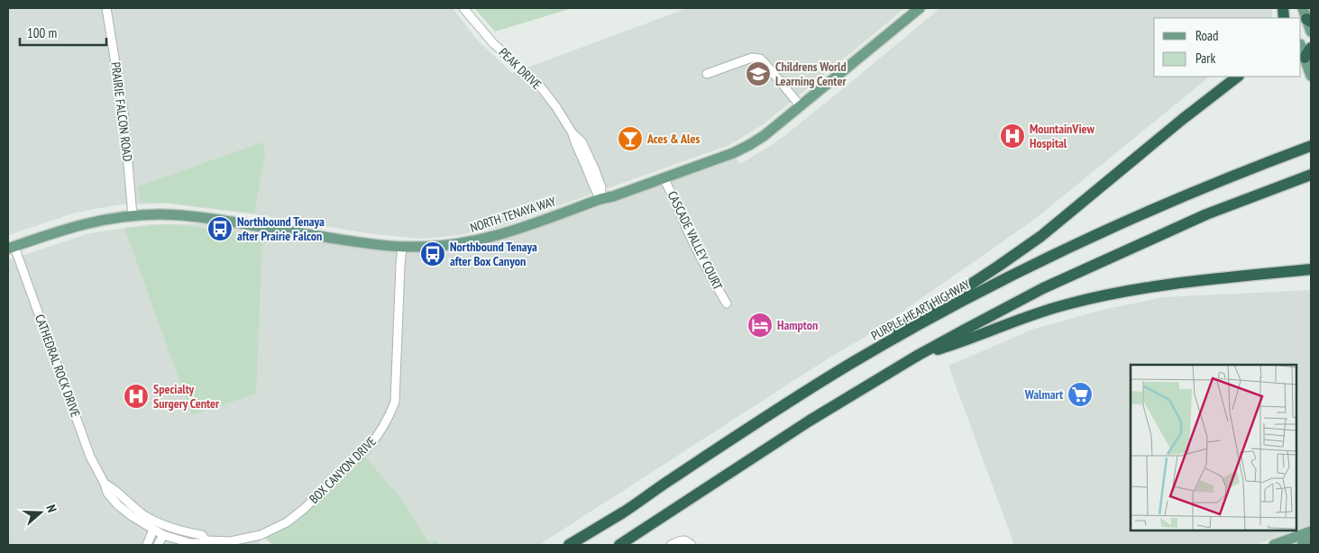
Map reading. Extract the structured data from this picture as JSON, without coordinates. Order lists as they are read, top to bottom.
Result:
{
  "streets": {
    "highway": ["PURPLE HEART HIGHWAY"],
    "main road": ["NORTH TENAYA WAY"],
    "street": [
      "PEAK DRIVE",
      "PRAIRIE FALCON ROAD",
      "CASCADE VALLEY COURT",
      "CATHEDRAL ROCK DRIVE",
      "BOX CANYON DRIVE"
    ]
  },
  "crossings": [
    ["PEAK DRIVE", "NORTH TENAYA WAY"],
    ["PRAIRIE FALCON ROAD", "NORTH TENAYA WAY"],
    ["NORTH TENAYA WAY", "CASCADE VALLEY COURT"],
    ["NORTH TENAYA WAY", "CATHEDRAL ROCK DRIVE"],
    ["NORTH TENAYA WAY", "BOX CANYON DRIVE"],
    ["CATHEDRAL ROCK DRIVE", "BOX CANYON DRIVE"]
  ],
  "places": {
    "school or university": ["Childrens World Learning Center"],
    "hospital": ["MountainView Hospital", "Specialty Surgery Center"],
    "bar": ["Aces & Ales"],
    "bus stop": ["Northbound Tenaya after Prairie Falcon", "Northbound Tenaya after Box Canyon"],
    "hotel": ["Hampton"],
    "supermarket": ["Walmart"]
  },
  "legend": ["Road", "Park"],
  "scale_bar": "100 m",
  "north": "right"
}
